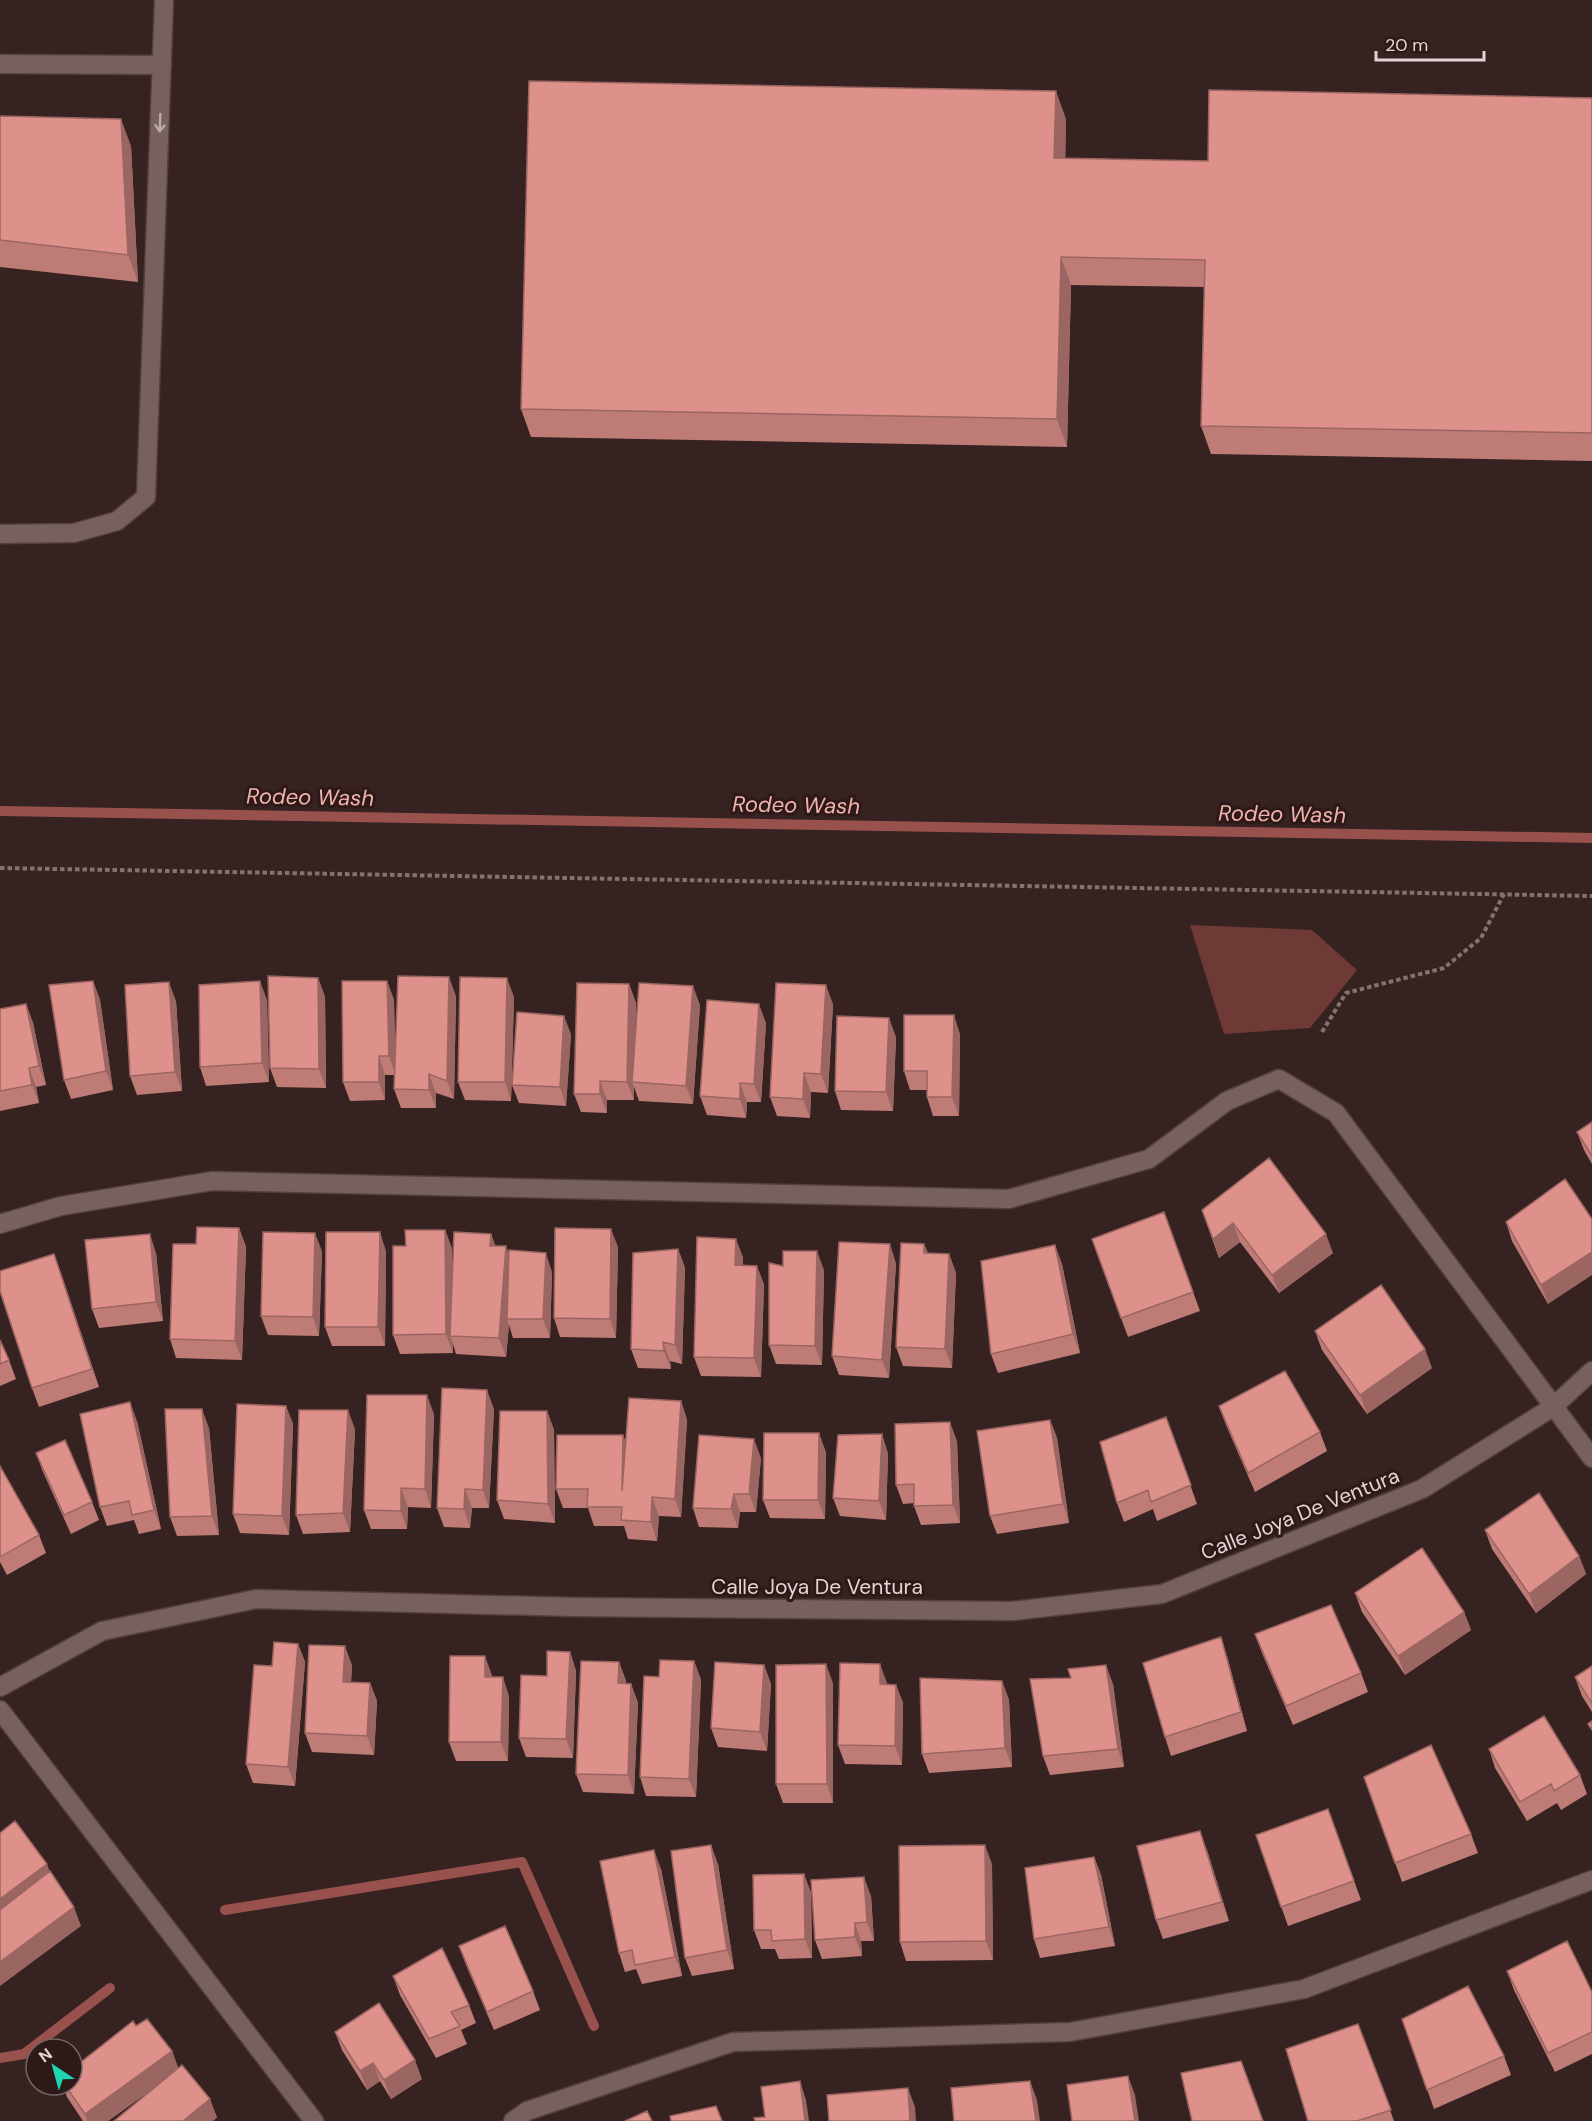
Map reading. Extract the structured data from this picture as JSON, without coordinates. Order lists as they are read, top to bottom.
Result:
{
  "streets": {
    "street": ["Calle Joya De Ventura"]
  },
  "water": ["Rodeo Wash"],
  "scale_bar": "20 m",
  "north": "top left"
}
